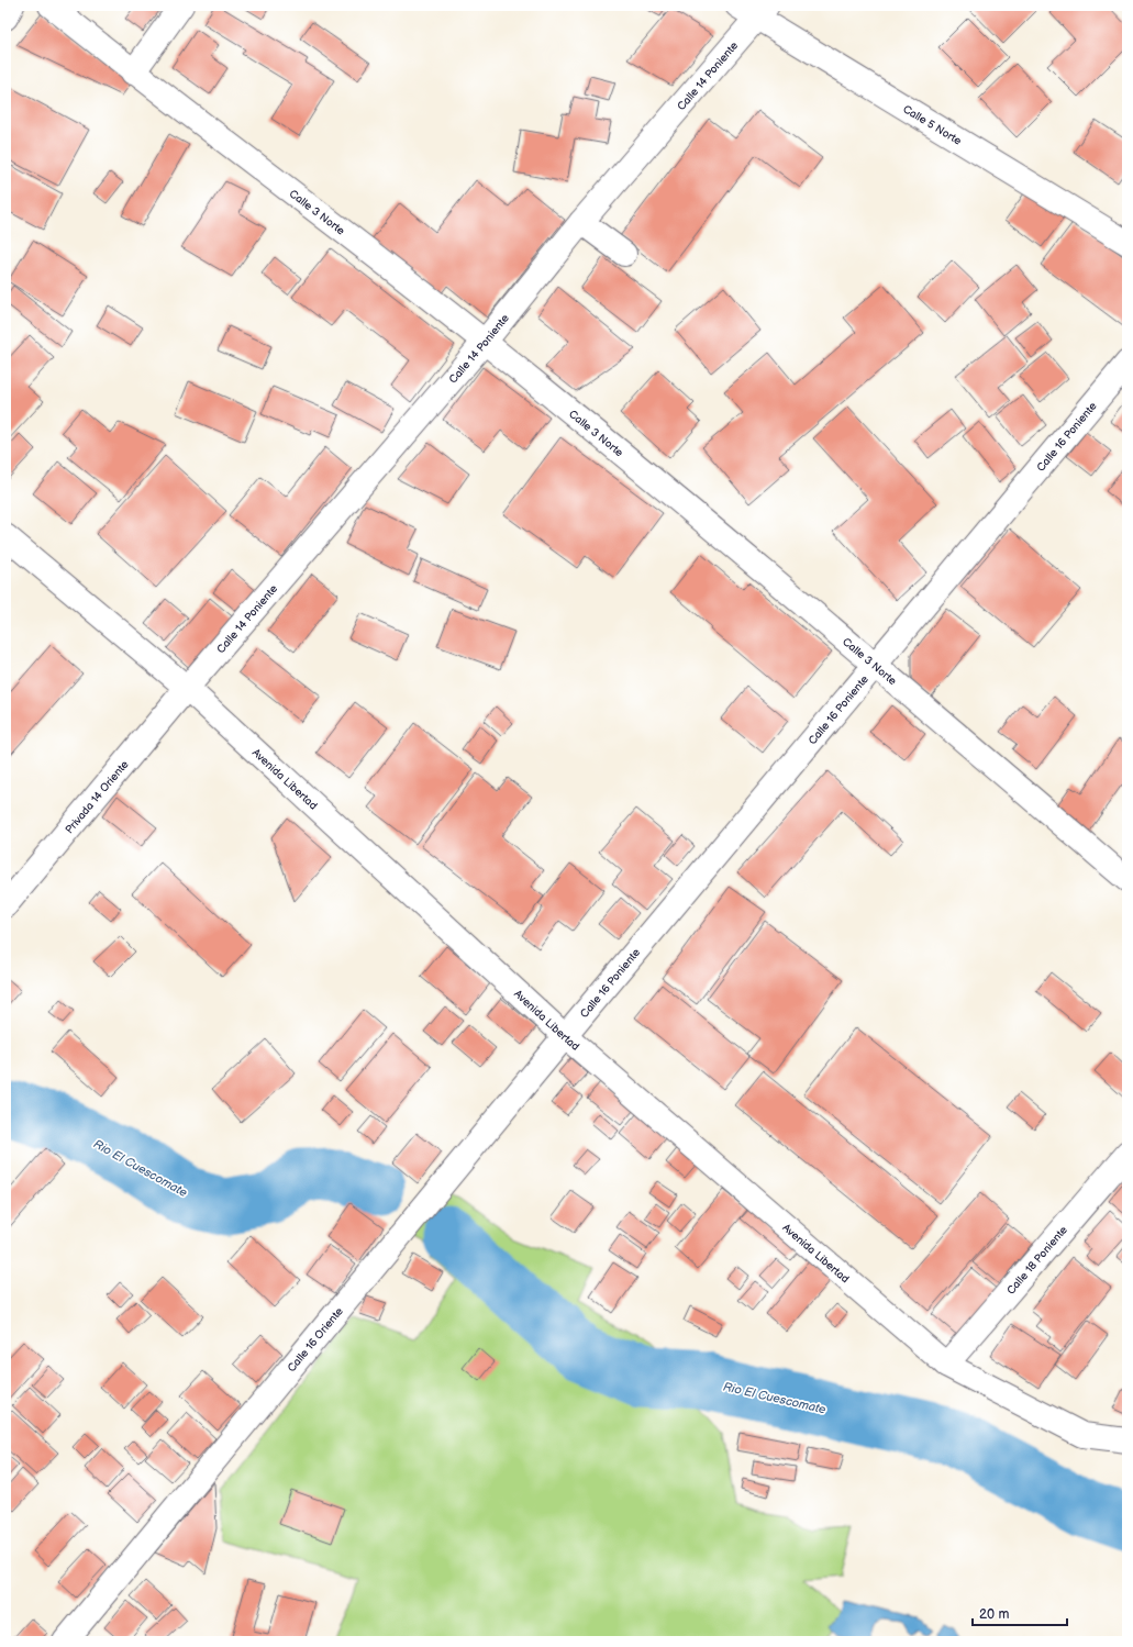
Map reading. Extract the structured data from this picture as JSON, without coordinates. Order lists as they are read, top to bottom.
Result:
{
  "streets": {
    "street": [
      "Calle 14 Poniente",
      "Calle 5 Norte",
      "Calle 3 Norte",
      "Calle 16 Poniente",
      "Avenida Libertad",
      "Privada 14 Oriente",
      "Calle 18 Poniente",
      "Calle 16 Oriente"
    ]
  },
  "crossings": [
    ["Calle 14 Poniente", "Calle 5 Norte"],
    ["Calle 14 Poniente", "Calle 3 Norte"],
    ["Calle 14 Poniente", "Avenida Libertad"],
    ["Calle 14 Poniente", "Privada 14 Oriente"],
    ["Calle 3 Norte", "Calle 16 Poniente"],
    ["Calle 16 Poniente", "Avenida Libertad"],
    ["Calle 16 Poniente", "Calle 16 Oriente"],
    ["Avenida Libertad", "Privada 14 Oriente"],
    ["Avenida Libertad", "Calle 18 Poniente"],
    ["Avenida Libertad", "Calle 16 Oriente"]
  ],
  "water": ["Rio El Cuescomate"],
  "scale_bar": "20 m"
}
